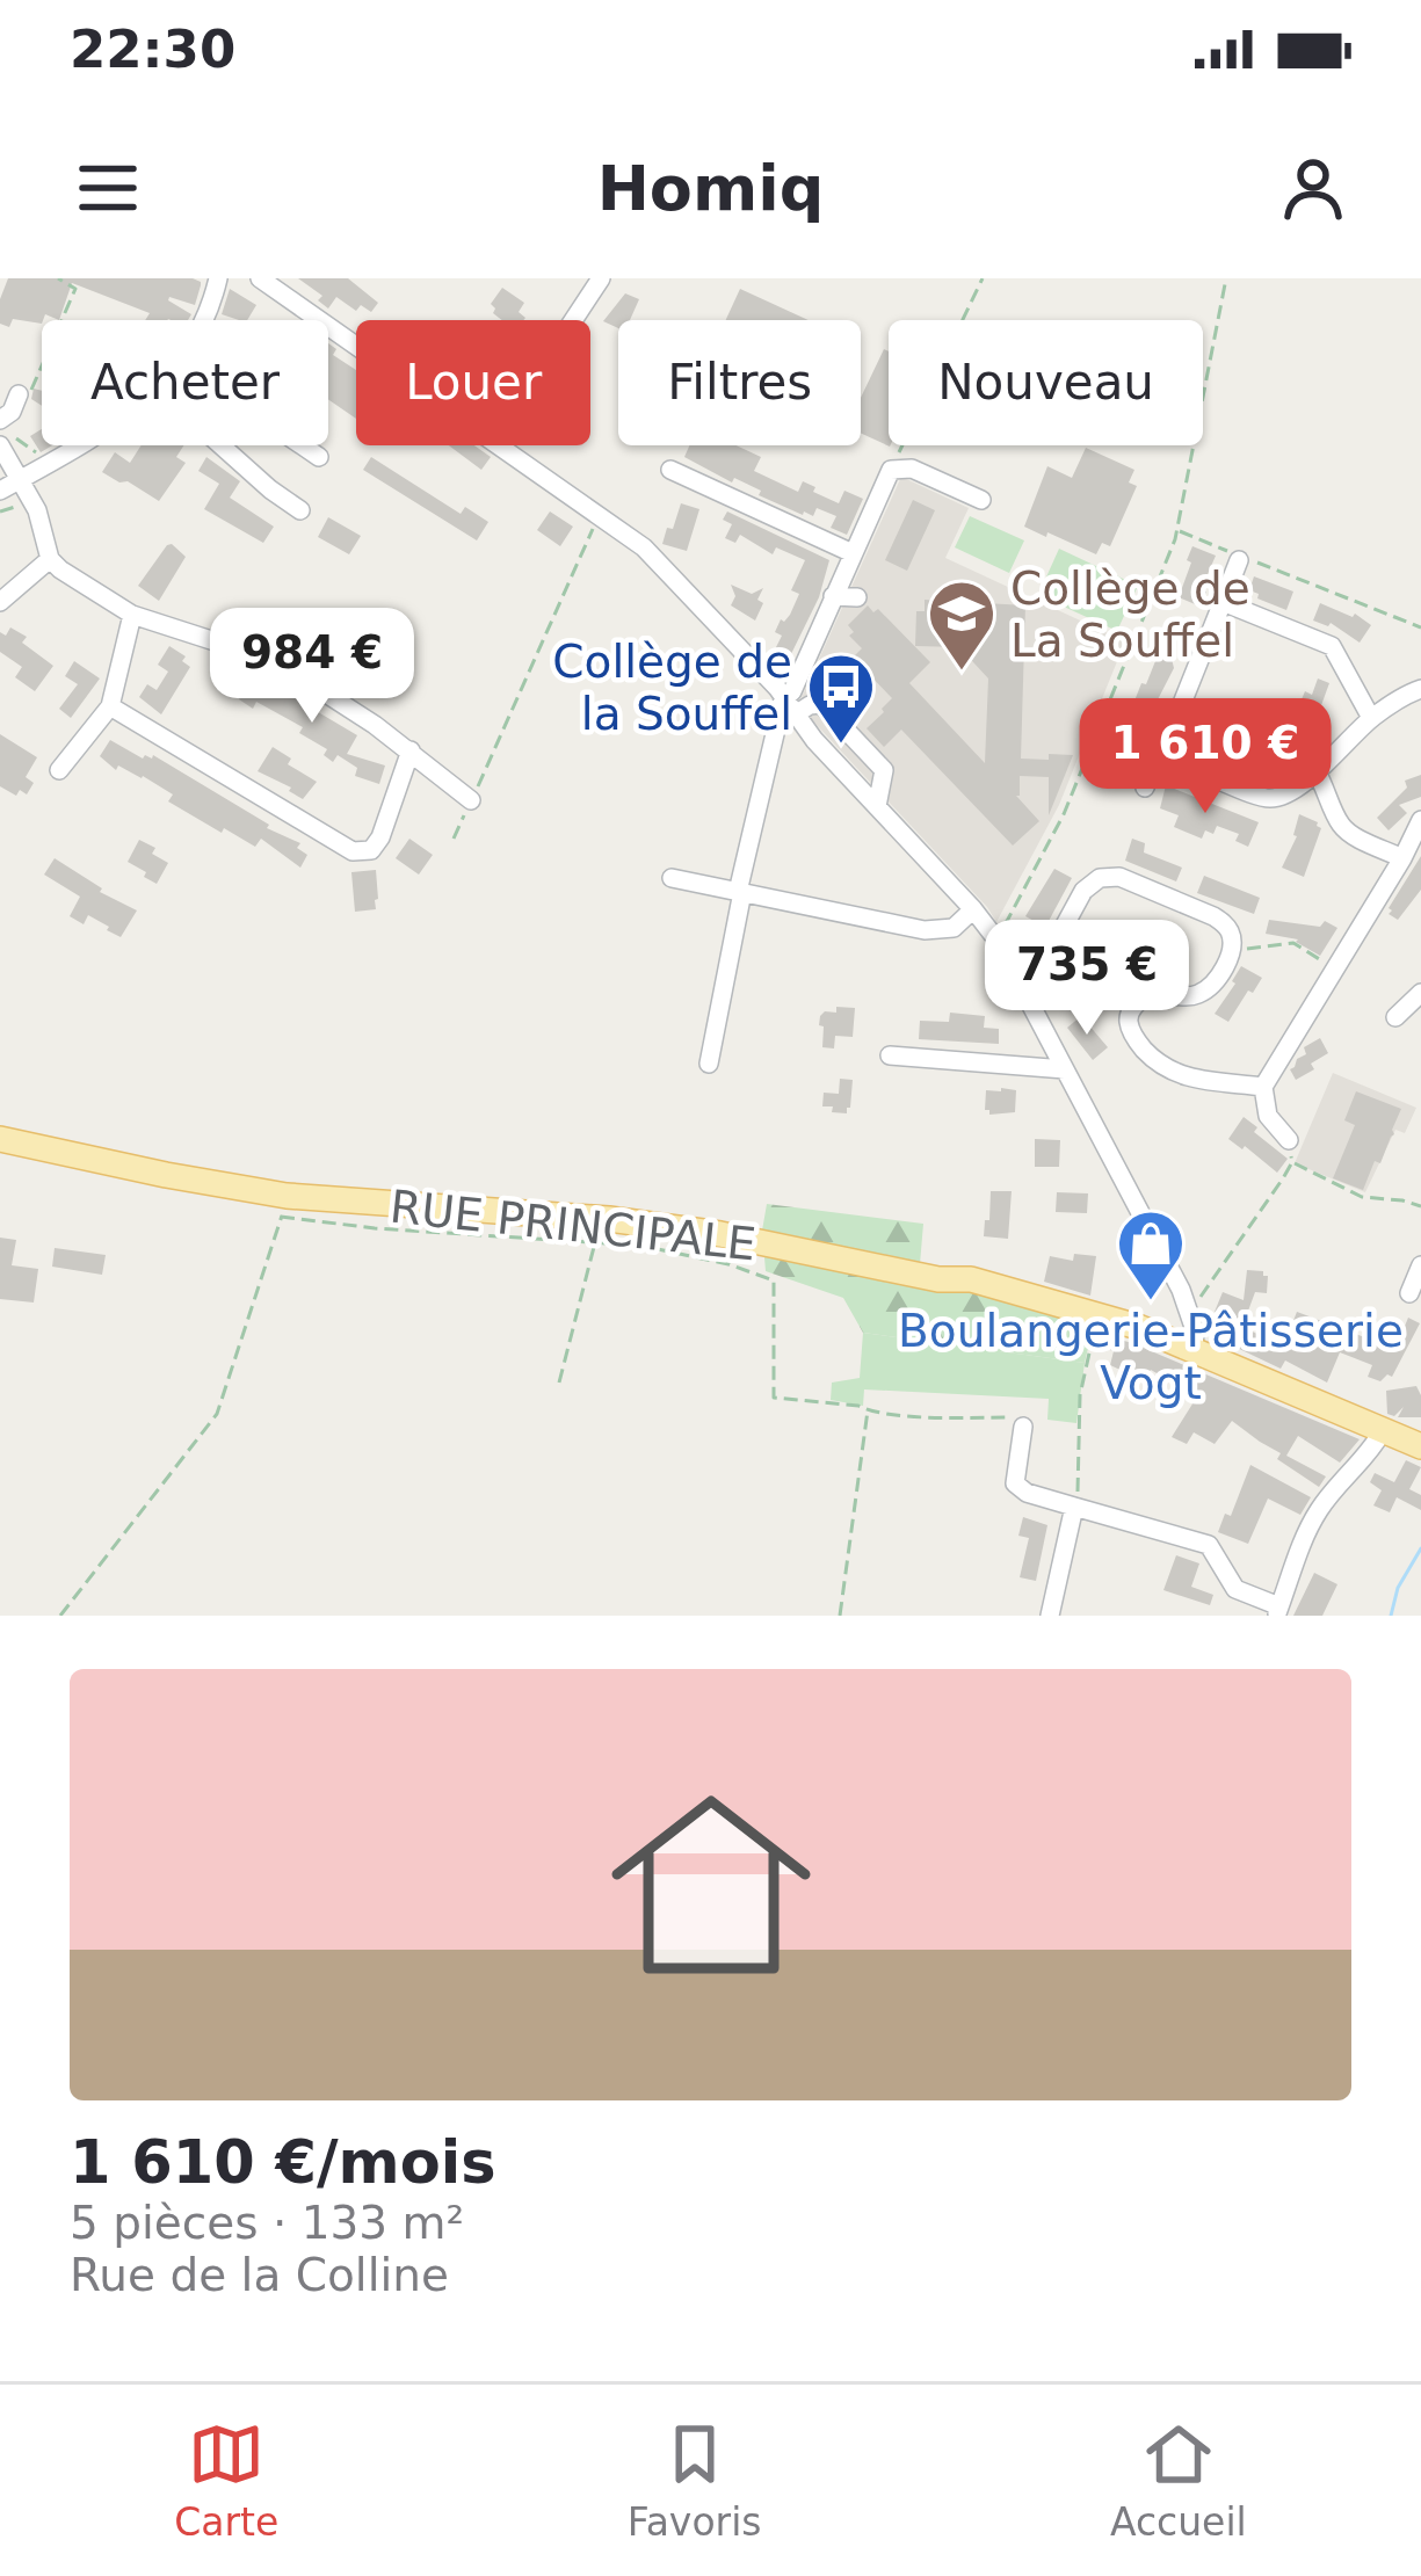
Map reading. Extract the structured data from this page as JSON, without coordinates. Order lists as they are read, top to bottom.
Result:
{
  "streets": {
    "main road": ["RUE PRINCIPALE"]
  },
  "places": {
    "school or university": ["Collège de La Souffel"],
    "bus stop": ["Collège de la Souffel"],
    "shop": ["Boulangerie-Pâtisserie Vogt"]
  },
  "page": {
    "status": "22:30",
    "header": "Homiq",
    "chip": [
      "Acheter",
      "Louer",
      "Filtres",
      "Nouveau"
    ],
    "price": ["984 €", "1 610 €", "735 €"],
    "list": [
      {
        "name": "1 610 €/mois",
        "note": "5 pièces · 133 m² · Rue de la Colline"
      }
    ],
    "tabs": ["Carte", "Favoris", "Accueil"]
  }
}
